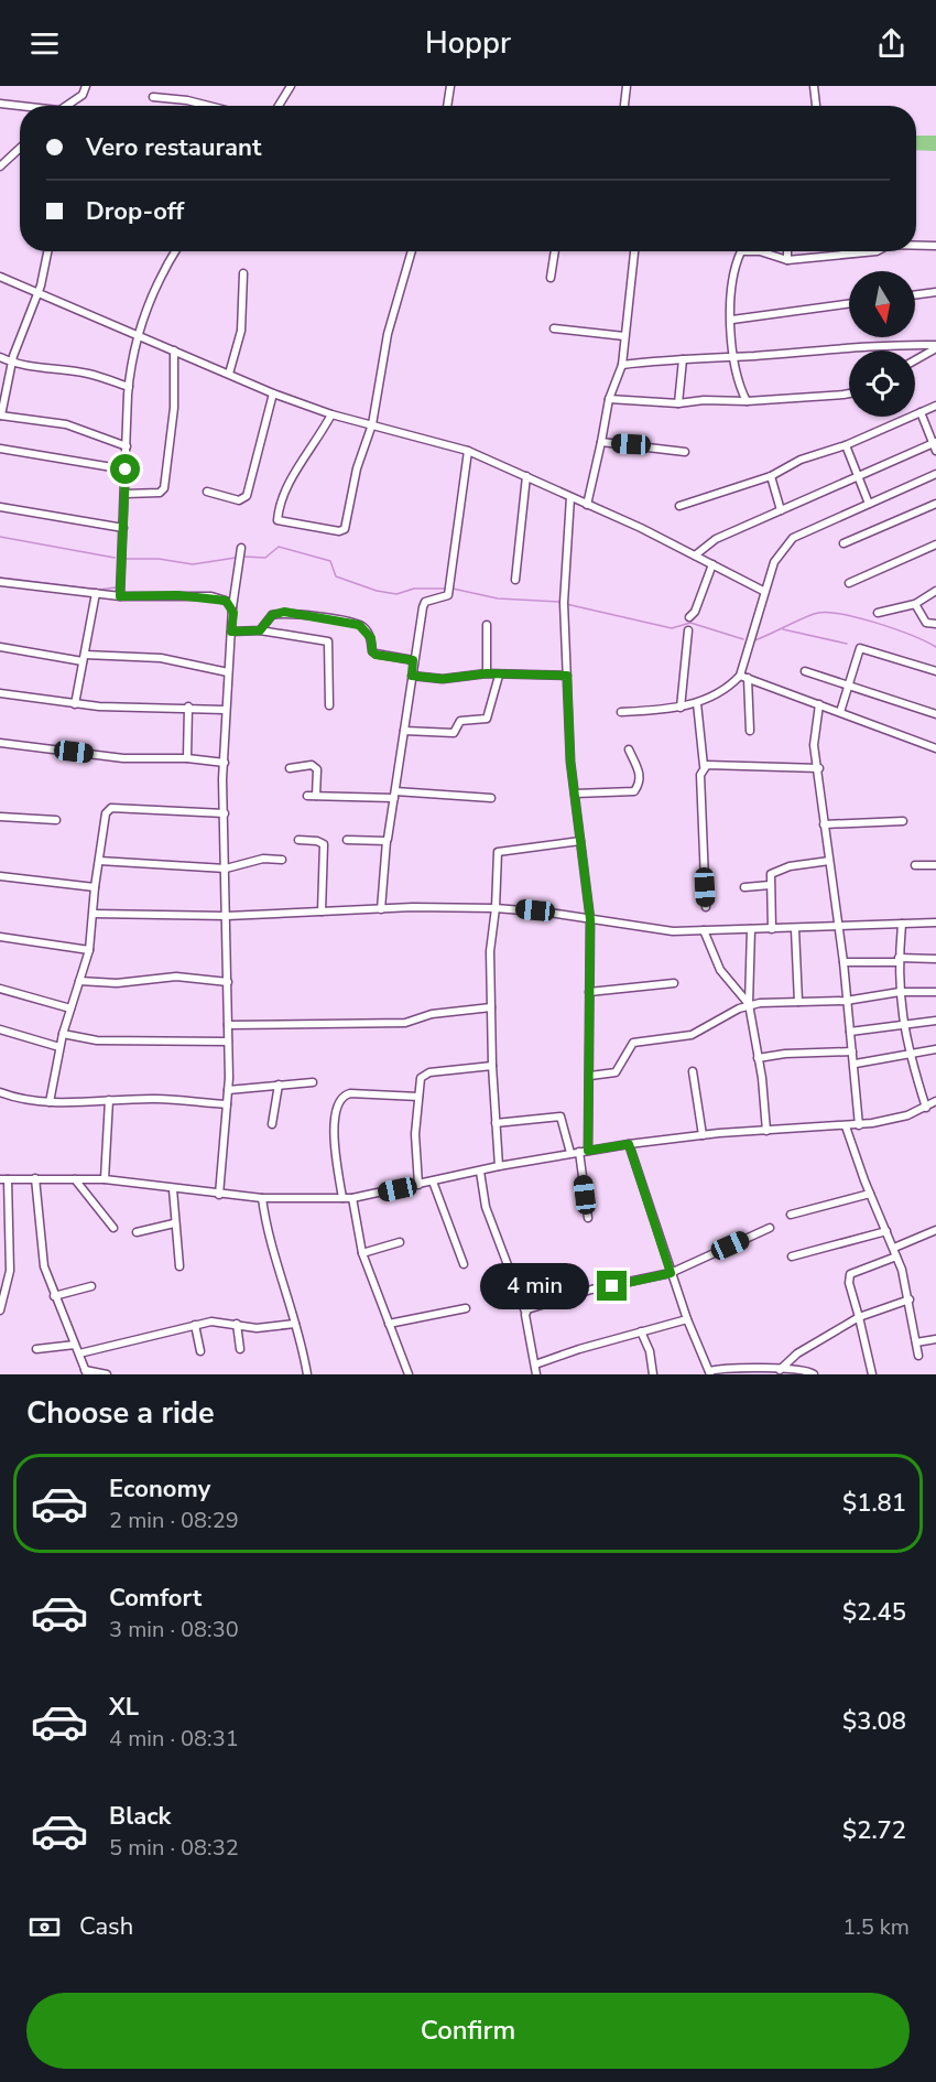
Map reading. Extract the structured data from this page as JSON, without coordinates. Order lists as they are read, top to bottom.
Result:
{
  "north": "bottom",
  "page": {
    "header": "Hoppr",
    "banner": ["Vero restaurant", "Drop-off"],
    "bubble": "4 min",
    "heading": "Choose a ride",
    "list": [
      {
        "name": "Economy",
        "note": "2 min · 08:29",
        "value": "$1.81"
      },
      {
        "name": "Comfort",
        "note": "3 min · 08:30",
        "value": "$2.45"
      },
      {
        "name": "XL",
        "note": "4 min · 08:31",
        "value": "$3.08"
      },
      {
        "name": "Black",
        "note": "5 min · 08:32",
        "value": "$2.72"
      }
    ],
    "pay": ["Cash", "1.5 km"],
    "buttons": "Confirm"
  }
}
